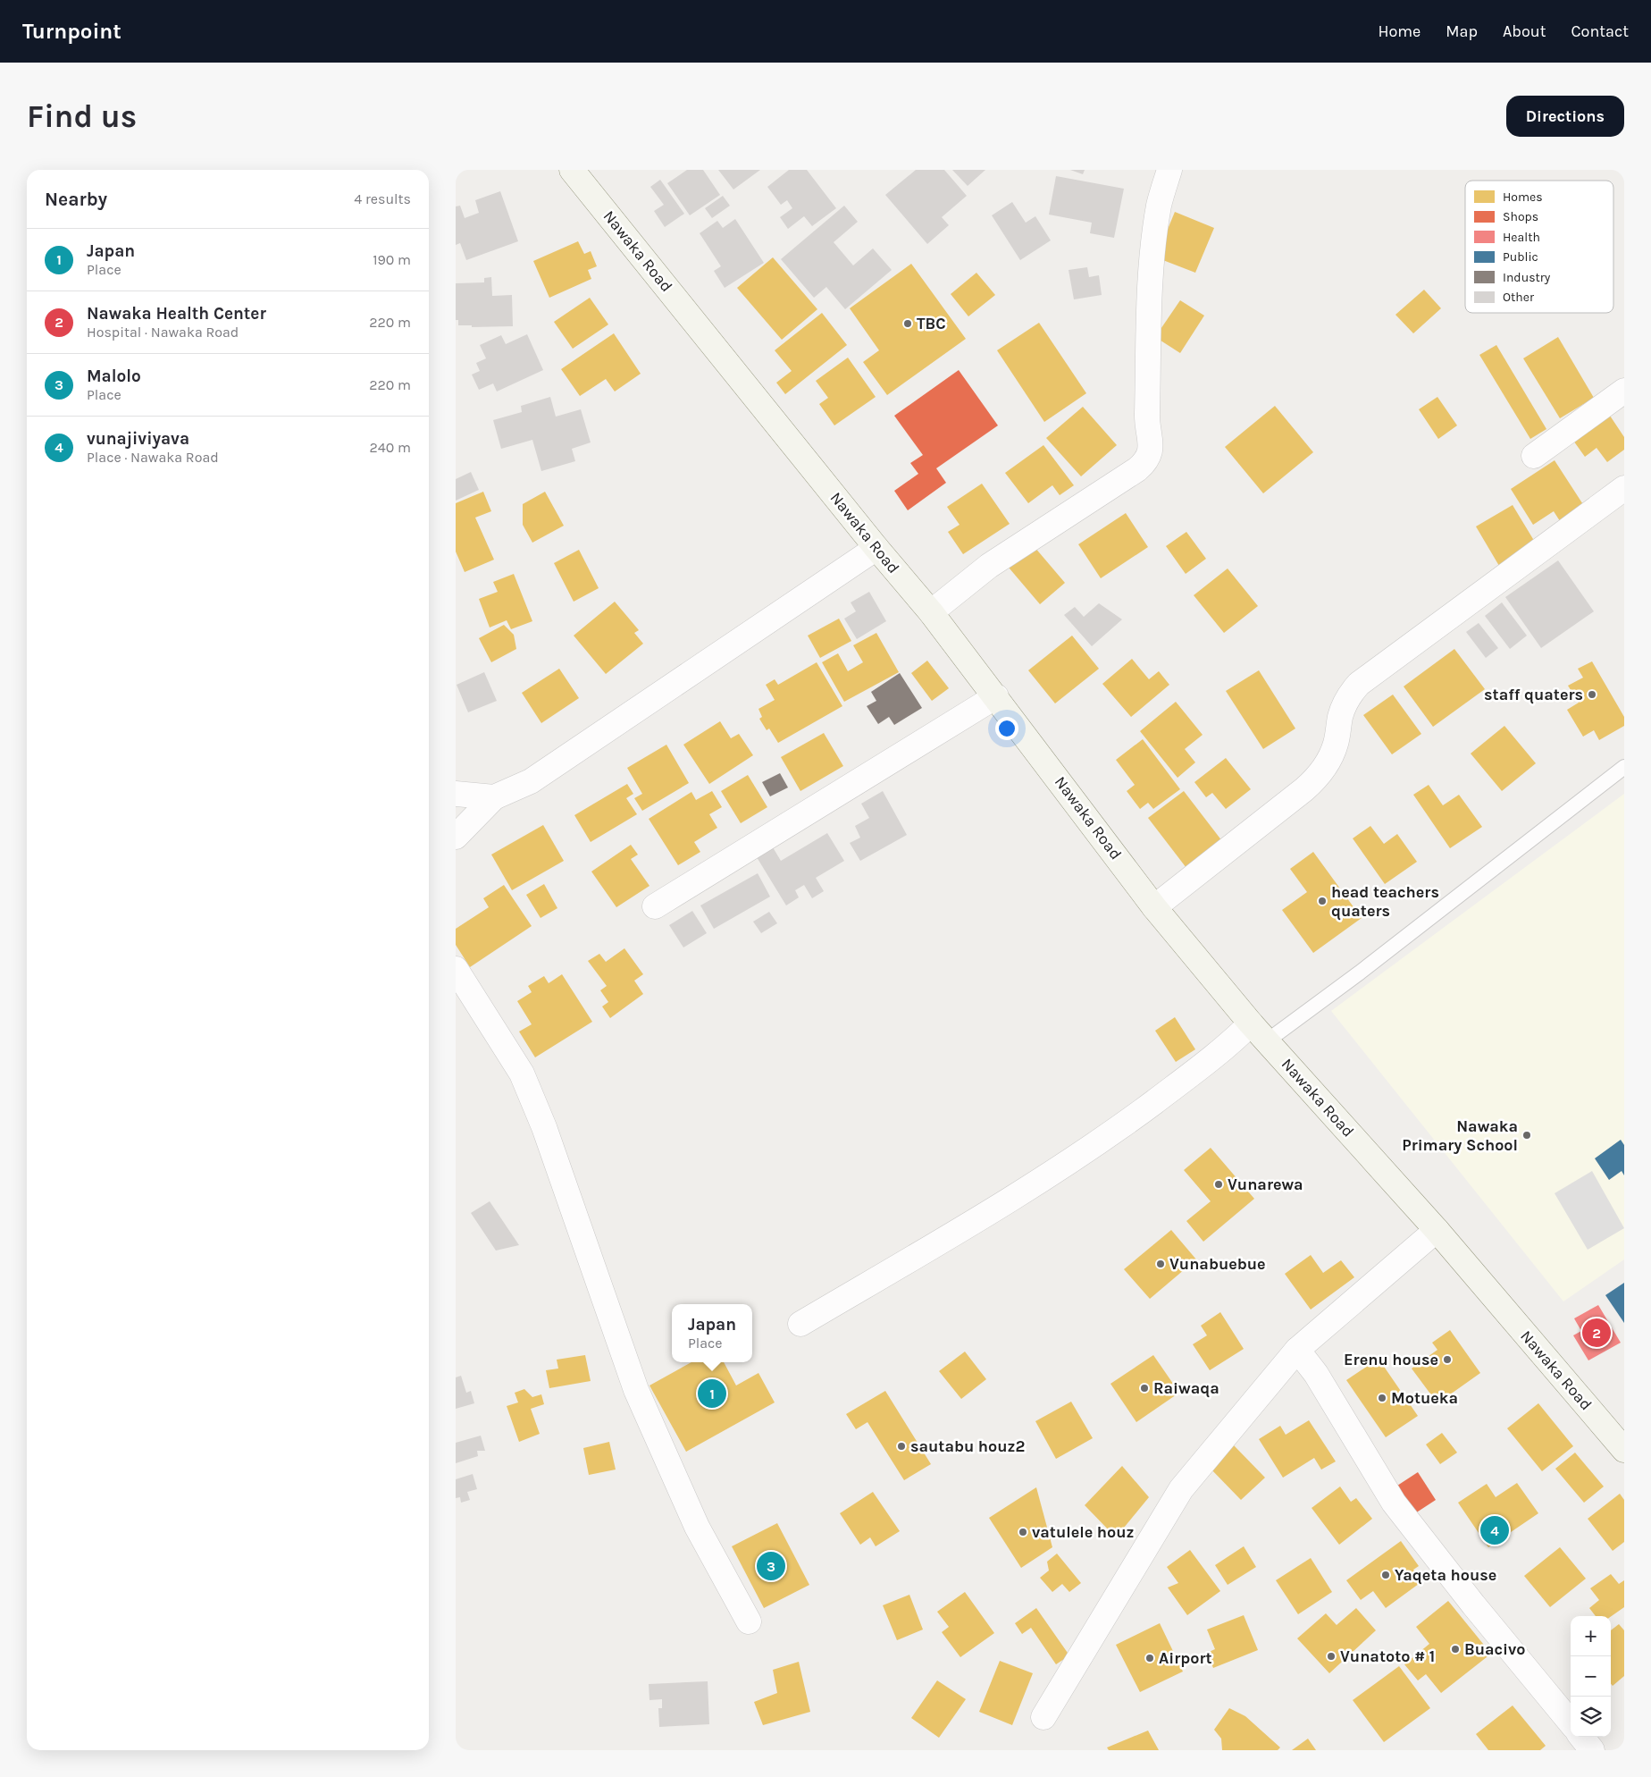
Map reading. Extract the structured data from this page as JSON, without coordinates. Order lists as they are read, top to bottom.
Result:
{
  "streets": {
    "street": ["Nawaka Road"]
  },
  "places": [
    "TBC",
    "staff quaters",
    "head teachers quaters",
    "Nawaka Primary School",
    "Vunarewa",
    "Vunabuebue",
    "Erenu house",
    "Raiwaqa",
    "Motueka",
    "sautabu houz2",
    "vatulele houz",
    "Yaqeta house",
    "Buacivo",
    "Vunatoto # 1",
    "Airport"
  ],
  "legend": [
    "Homes",
    "Shops",
    "Health",
    "Public",
    "Industry",
    "Other"
  ],
  "page": {
    "header": "Turnpoint",
    "nav": [
      "Home",
      "Map",
      "About",
      "Contact"
    ],
    "buttons": "Directions",
    "title": "Find us",
    "heading": ["Nearby", "4 results"],
    "list": [
      {
        "mark": "1",
        "name": "Japan",
        "note": "Place",
        "value": "190 m"
      },
      {
        "mark": "2",
        "name": "Nawaka Health Center",
        "note": "Hospital · Nawaka Road",
        "value": "220 m"
      },
      {
        "mark": "3",
        "name": "Malolo",
        "note": "Place",
        "value": "220 m"
      },
      {
        "mark": "4",
        "name": "vunajiviyava",
        "note": "Place · Nawaka Road",
        "value": "240 m"
      }
    ],
    "popup": ["Japan", "Place"],
    "pins": [
      "2",
      "1",
      "4",
      "3"
    ],
    "map_buttons": ["+", "−"]
  }
}
